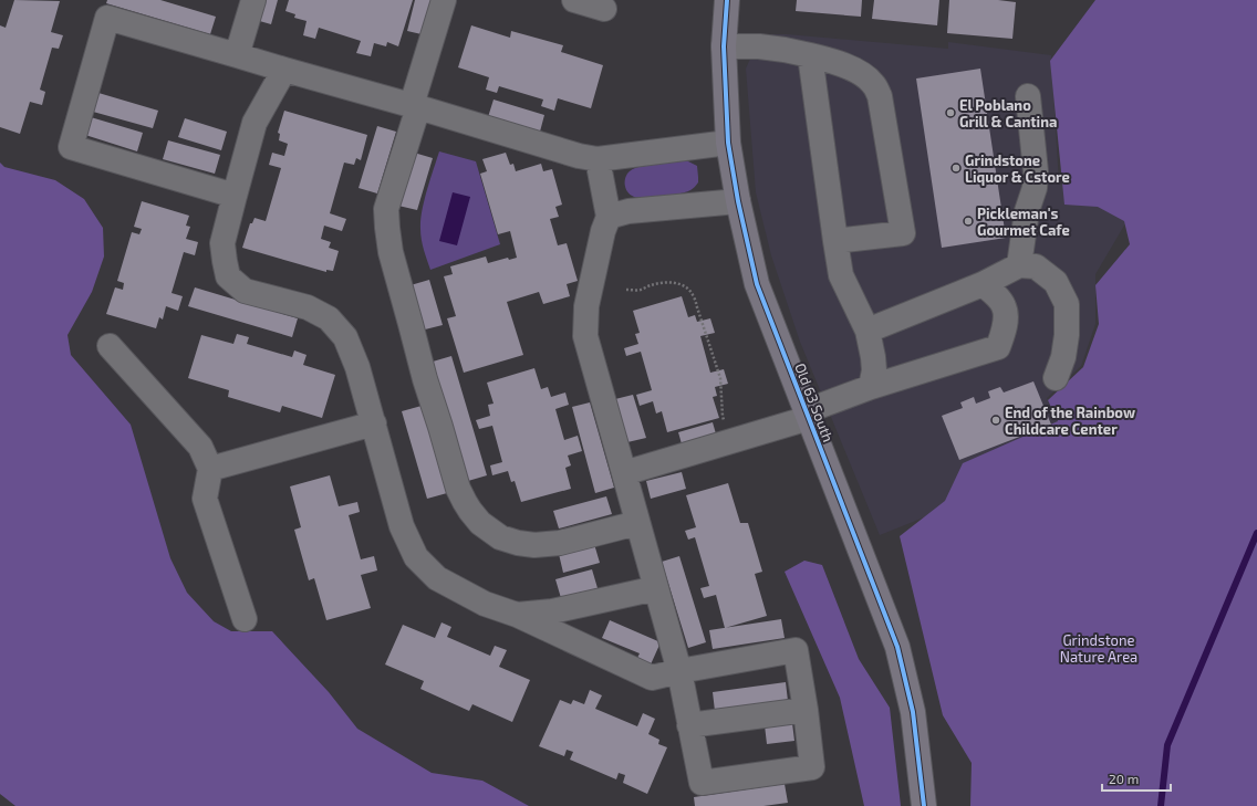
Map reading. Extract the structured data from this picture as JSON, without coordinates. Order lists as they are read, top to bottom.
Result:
{
  "streets": {
    "main road": ["Old 63 South"]
  },
  "parks": ["Grindstone Nature Area"],
  "places": [
    "El Poblano Grill & Cantina",
    "Grindstone Liquor & Cstore",
    "Pickleman's Gourmet Cafe",
    "End of the Rainbow Childcare Center"
  ],
  "scale_bar": "20 m"
}
